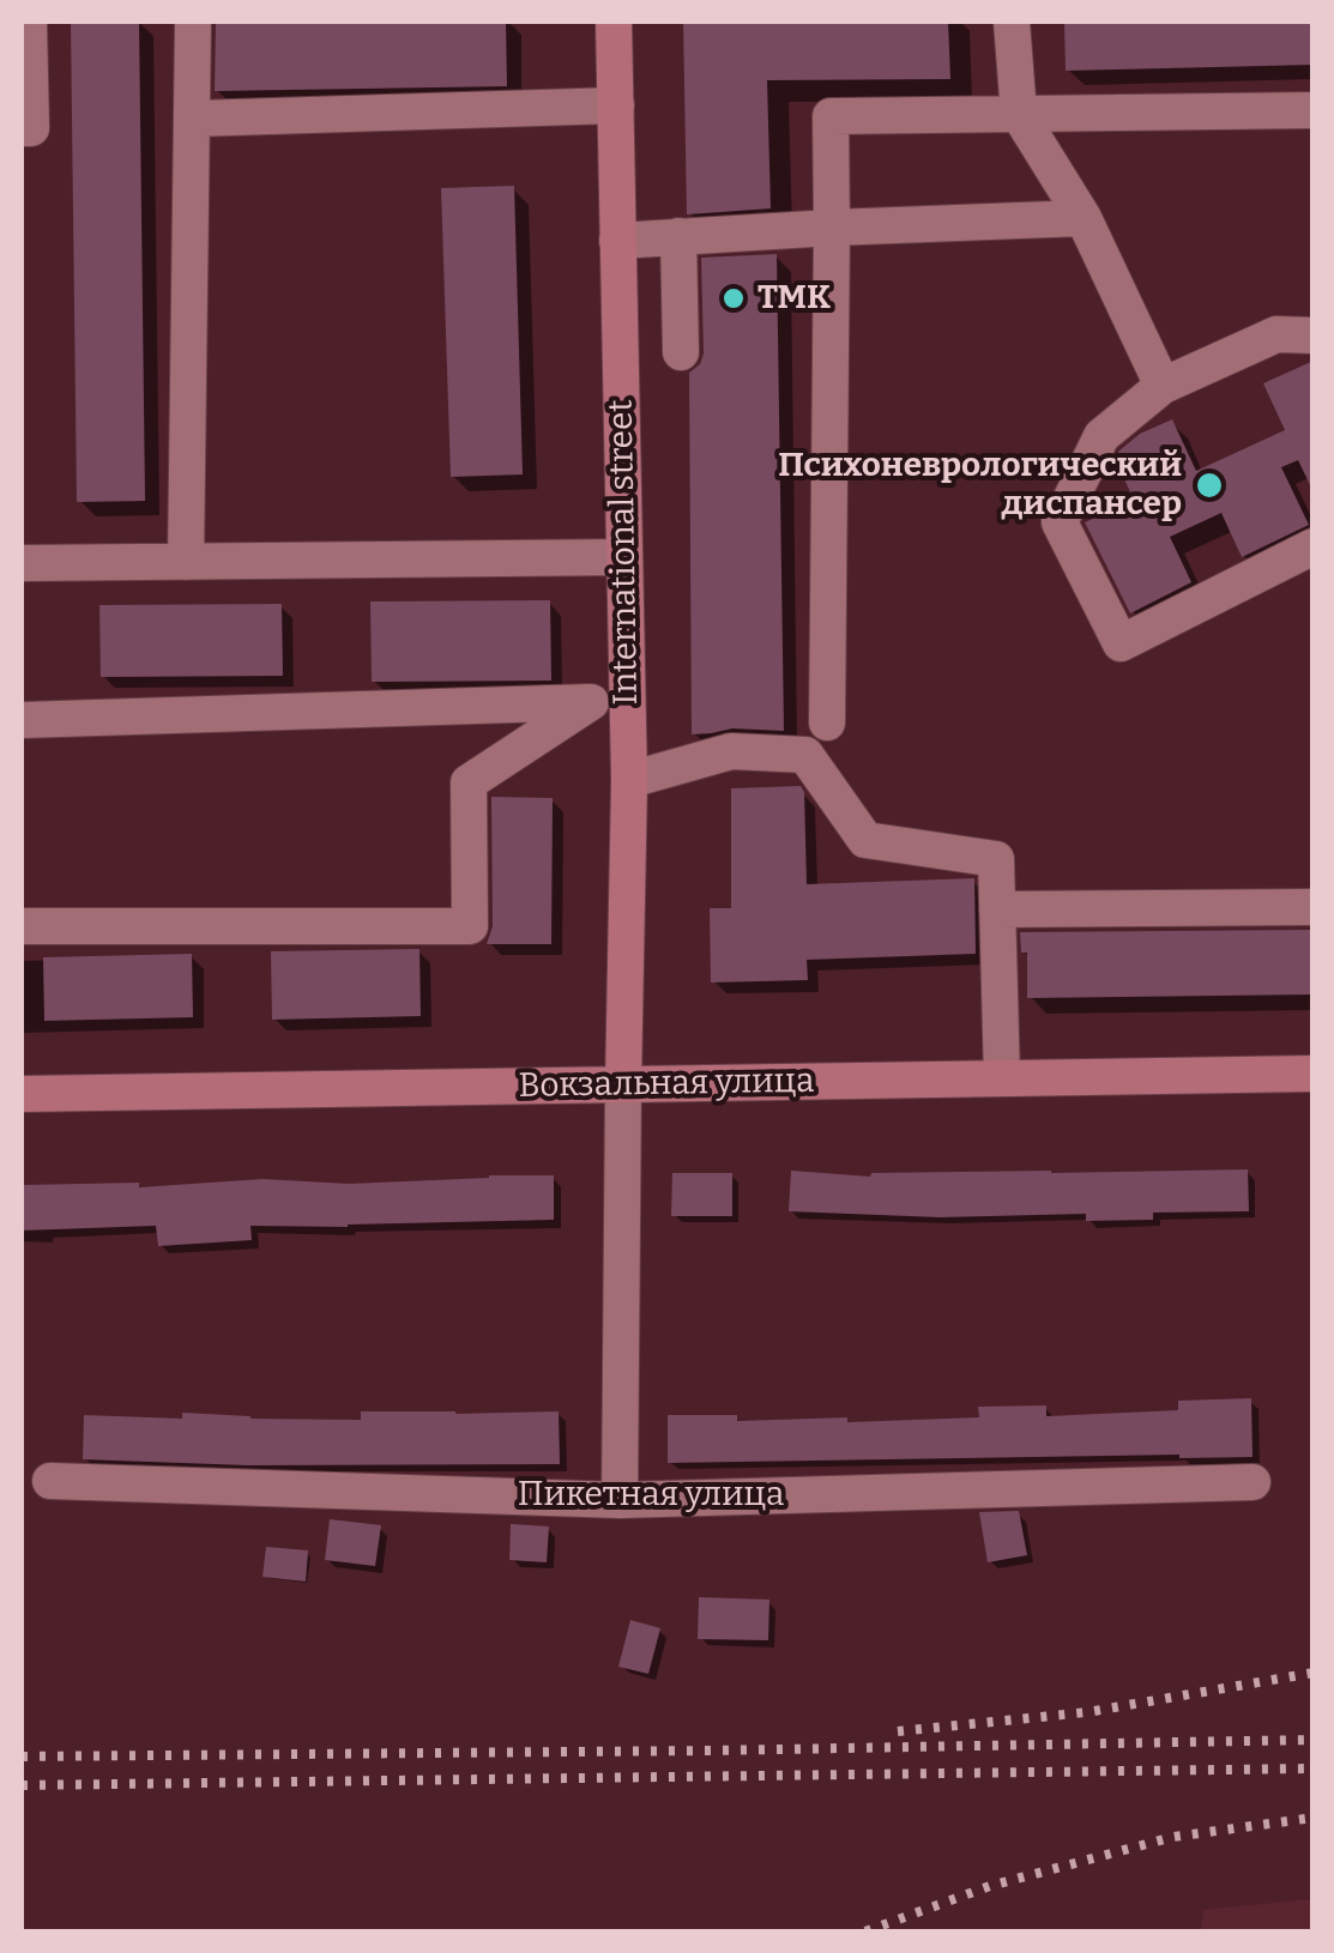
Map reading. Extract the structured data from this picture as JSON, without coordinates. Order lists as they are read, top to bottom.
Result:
{
  "streets": {
    "main road": ["International street", "Вокзальная улица"],
    "street": ["Пикетная улица"]
  },
  "crossings": [
    ["International street", "Вокзальная улица"]
  ],
  "places": ["ТМК", "Психоневрологический диспансер"]
}
